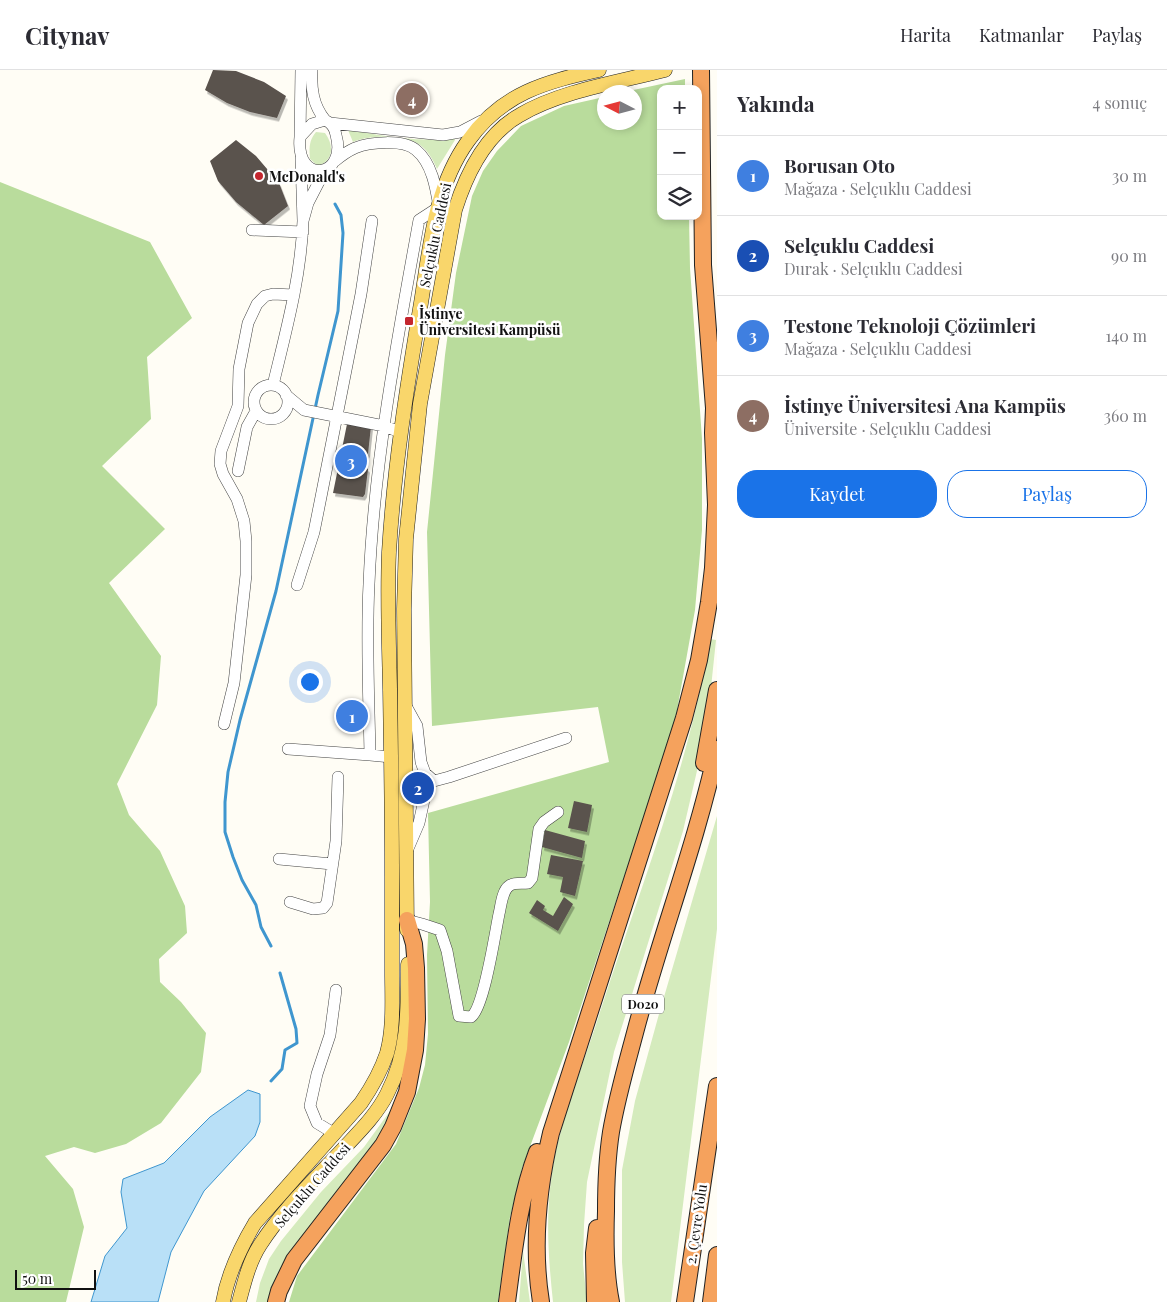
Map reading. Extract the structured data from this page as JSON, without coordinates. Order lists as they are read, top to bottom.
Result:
{
  "streets": {
    "highway": ["D020", "2. Çevre Yolu"],
    "main road": ["Selçuklu Caddesi"]
  },
  "places": {
    "other": ["McDonald's"],
    "transit": ["İstinye Üniversitesi Kampüsü"]
  },
  "scale_bar": "50 m",
  "north": "left",
  "page": {
    "header": "Citynav",
    "nav": ["Harita", "Katmanlar", "Paylaş"],
    "heading": ["Yakında", "4 sonuç"],
    "pins": [
      "4",
      "3",
      "1",
      "2"
    ],
    "map_buttons": ["+", "−"],
    "list": [
      {
        "mark": "1",
        "name": "Borusan Oto",
        "note": "Mağaza · Selçuklu Caddesi",
        "value": "30 m"
      },
      {
        "mark": "2",
        "name": "Selçuklu Caddesi",
        "note": "Durak · Selçuklu Caddesi",
        "value": "90 m"
      },
      {
        "mark": "3",
        "name": "Testone Teknoloji Çözümleri",
        "note": "Mağaza · Selçuklu Caddesi",
        "value": "140 m"
      },
      {
        "mark": "4",
        "name": "İstinye Üniversitesi Ana Kampüs",
        "note": "Üniversite · Selçuklu Caddesi",
        "value": "360 m"
      }
    ],
    "buttons": ["Kaydet", "Paylaş"],
    "scale": "50 m"
  }
}
